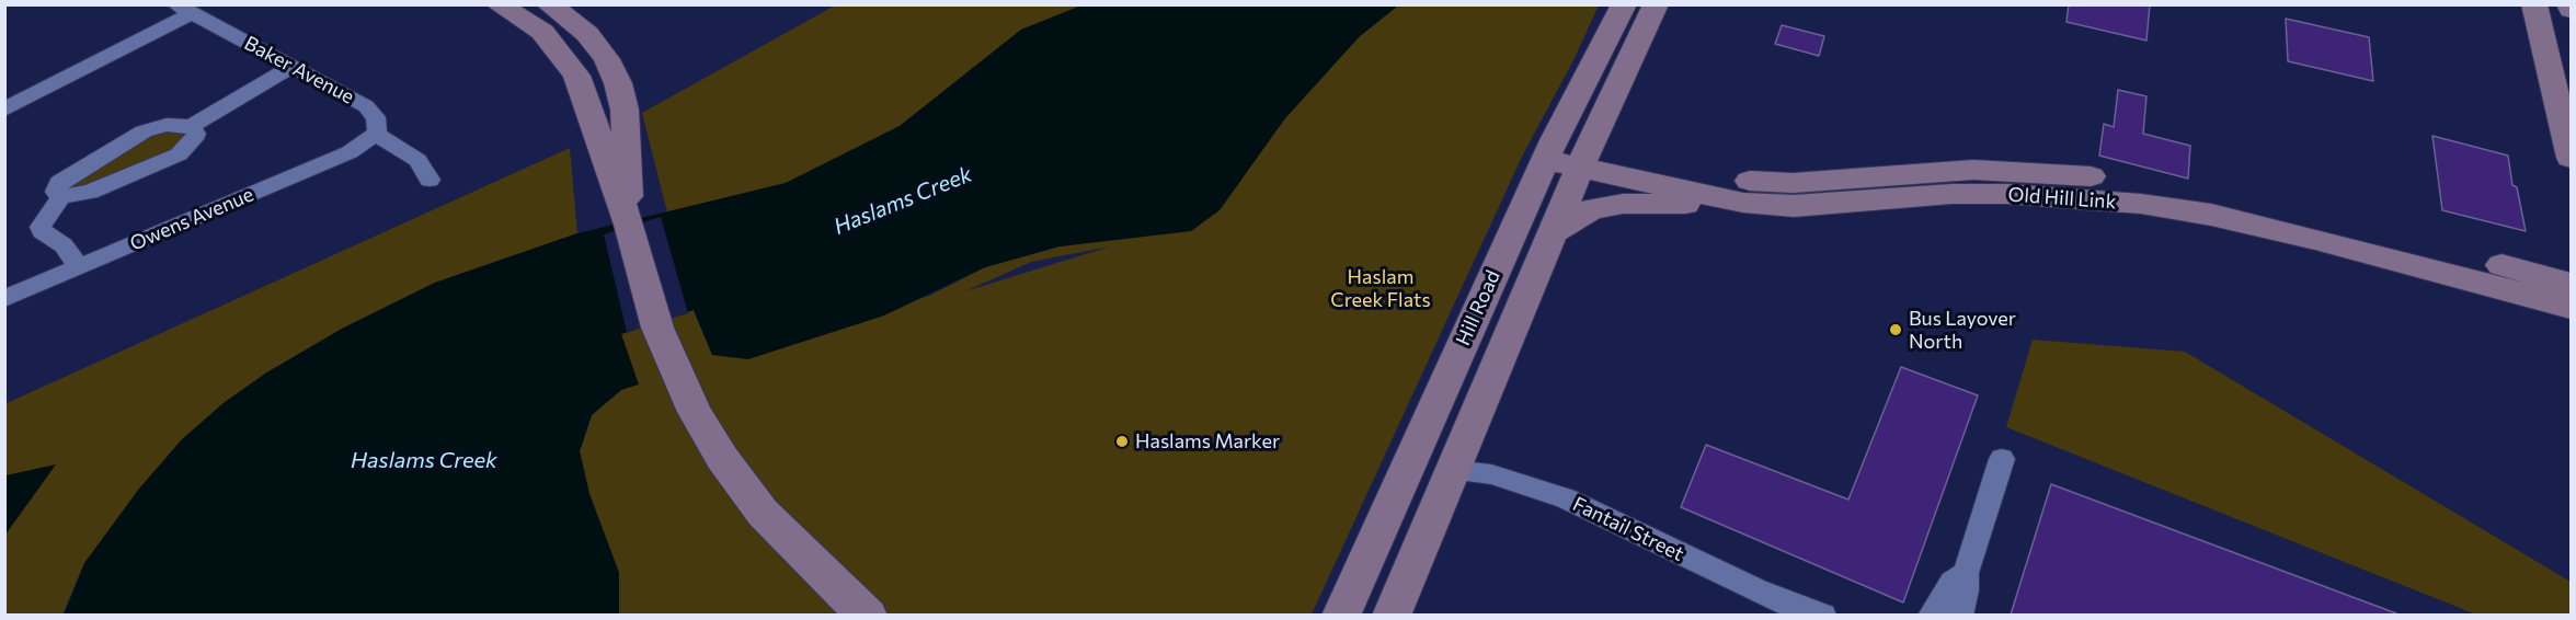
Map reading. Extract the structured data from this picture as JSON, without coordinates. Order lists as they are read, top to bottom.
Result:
{
  "streets": {
    "street": [
      "Baker Avenue",
      "Old Hill Link",
      "Owens Avenue",
      "Hill Road",
      "Fantail Street"
    ]
  },
  "crossings": [
    ["Baker Avenue", "Owens Avenue"],
    ["Old Hill Link", "Hill Road"],
    ["Hill Road", "Fantail Street"]
  ],
  "water": ["Haslams Creek"],
  "parks": ["Haslam Creek Flats"],
  "places": ["Bus Layover North", "Haslams Marker"]
}
